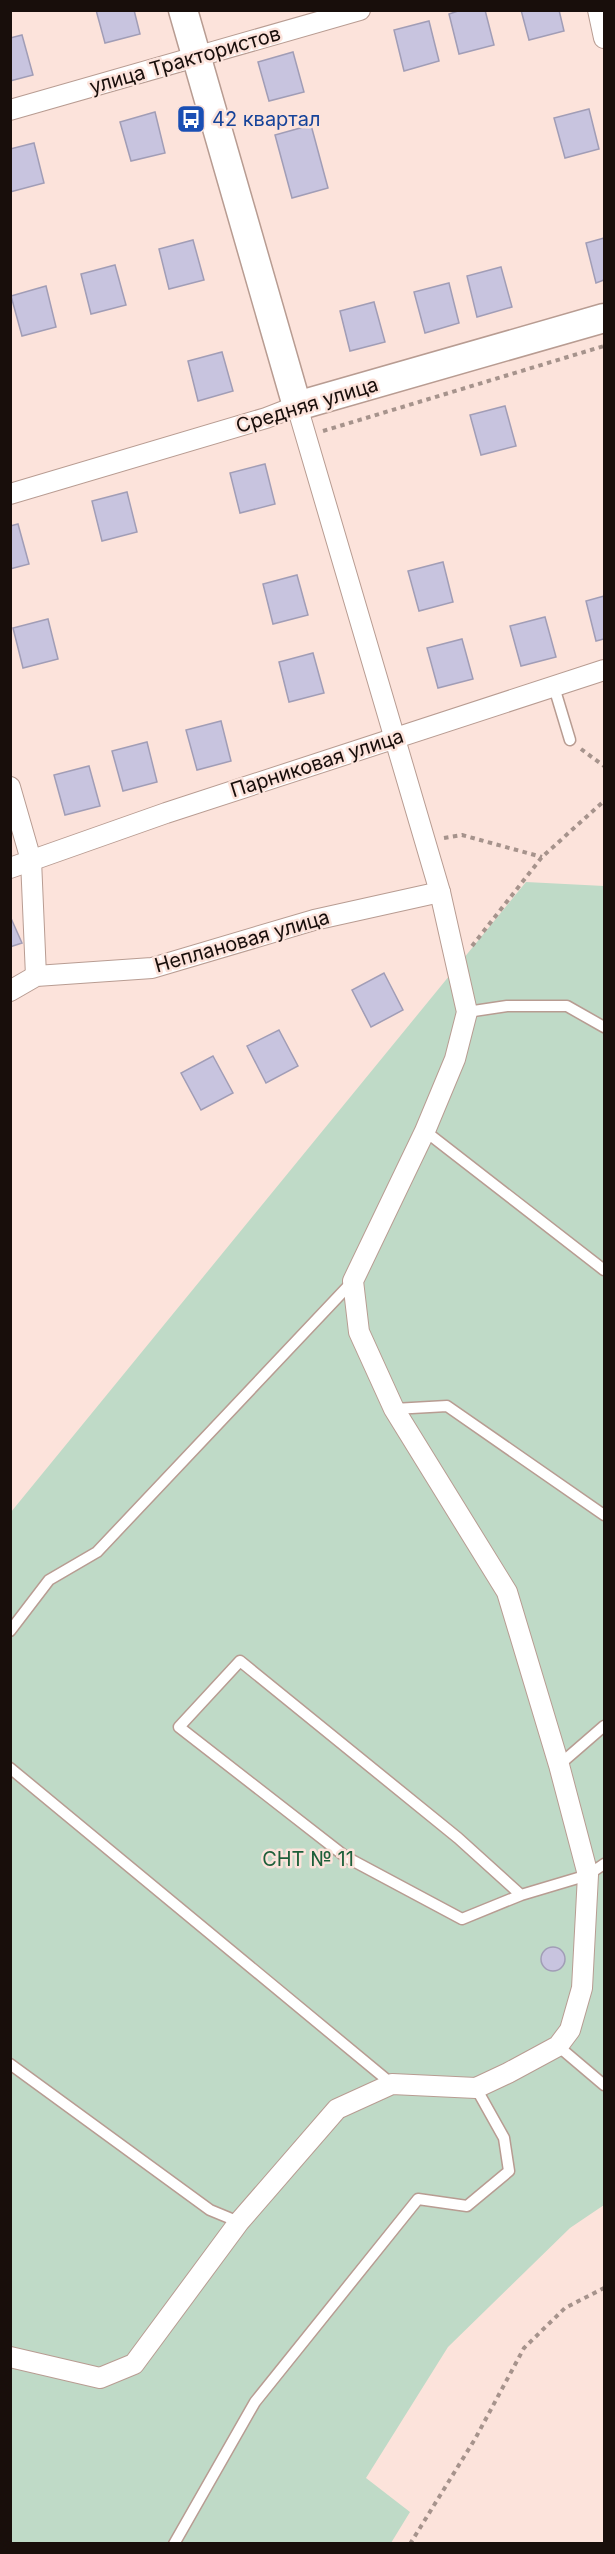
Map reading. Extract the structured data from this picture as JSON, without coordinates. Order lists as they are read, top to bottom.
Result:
{
  "streets": {
    "main road": ["Средняя улица"],
    "street": ["улица Трактористов", "Парниковая улица", "Неплановая улица"]
  },
  "parks": ["СНТ № 11"],
  "places": {
    "bus stop": ["42 квартал"]
  }
}
